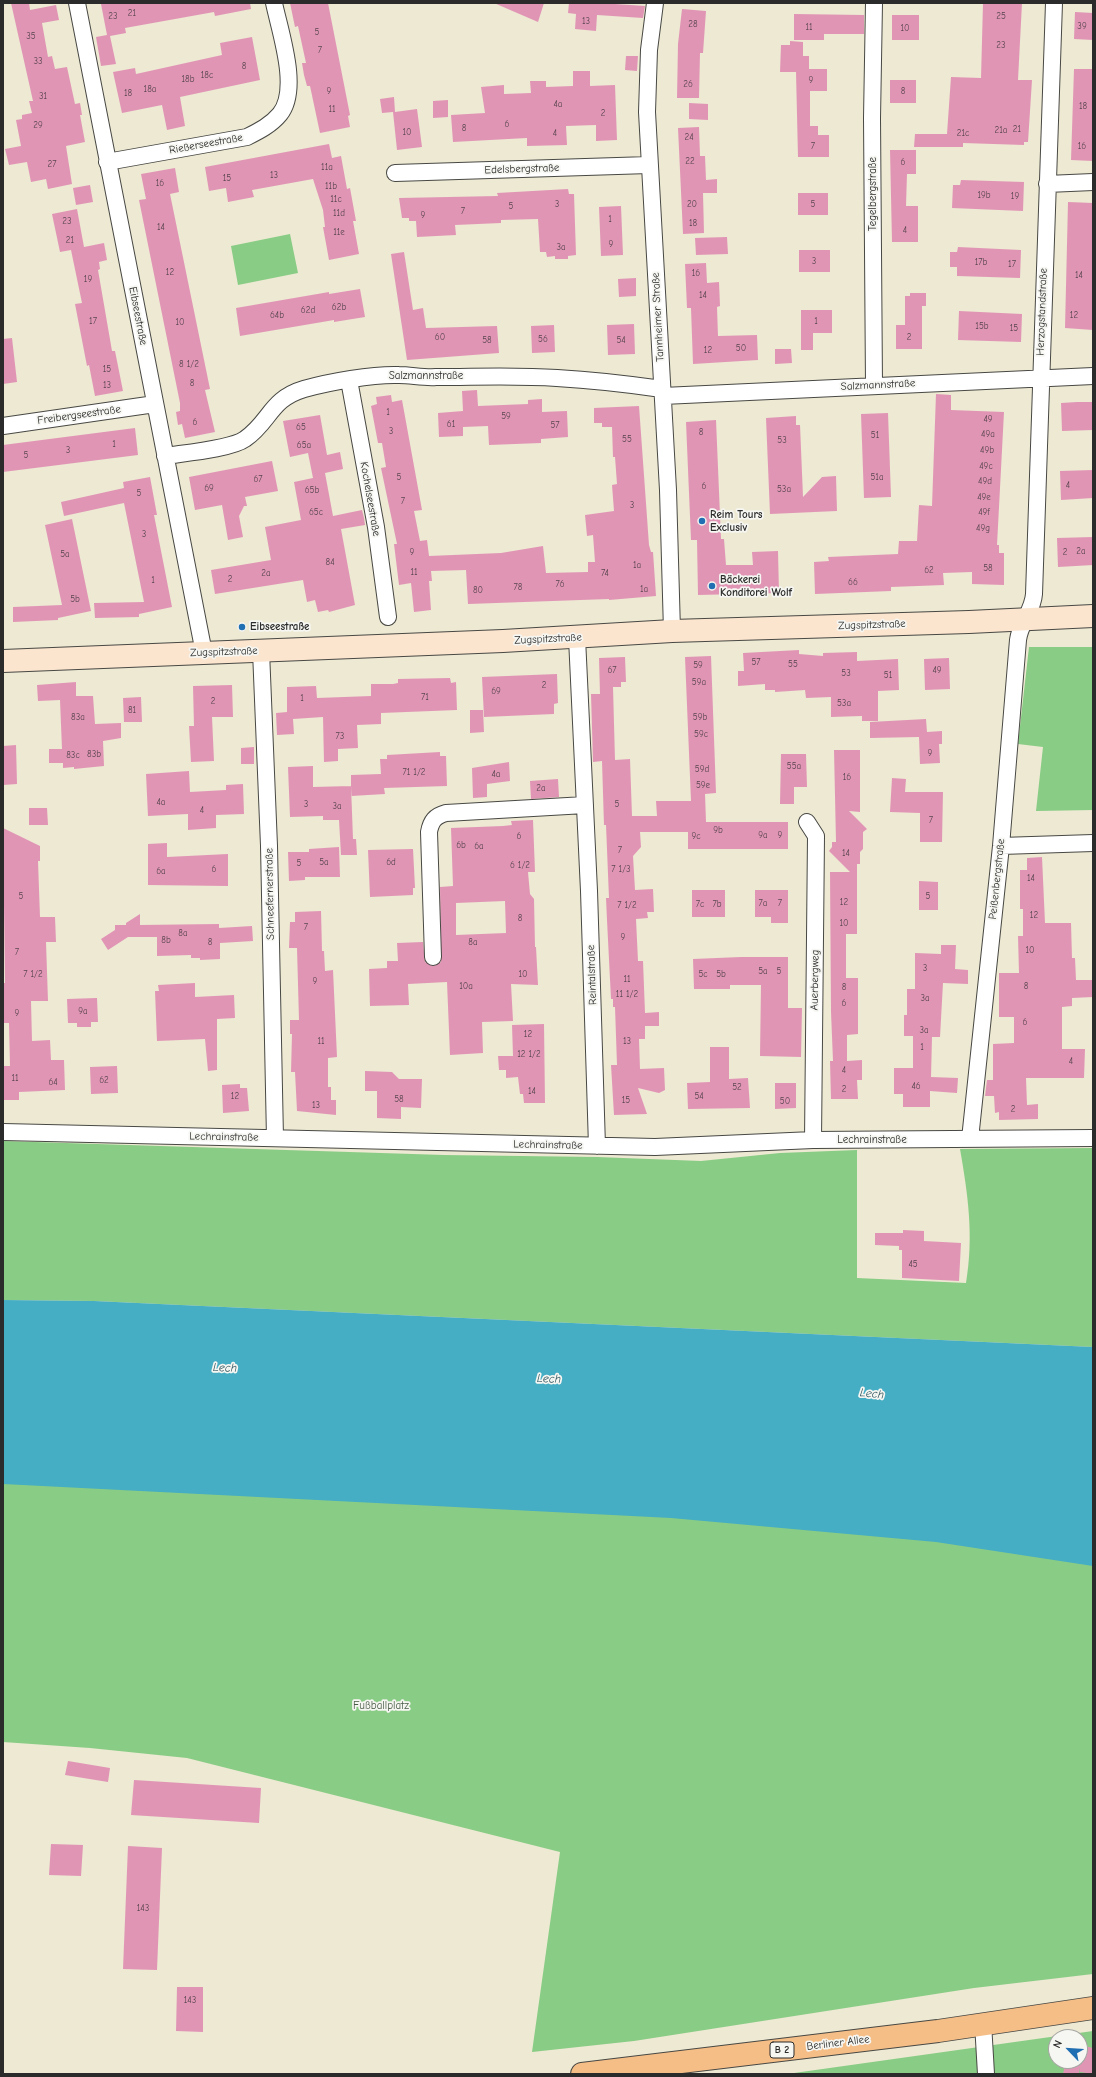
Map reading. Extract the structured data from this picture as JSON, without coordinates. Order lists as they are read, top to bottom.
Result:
{
  "streets": {
    "main road": ["Berliner Allee", "B 2"],
    "street": [
      "Rießerseestraße",
      "Edelsbergstraße",
      "Tegelbergstraße",
      "Herzogstandstraße",
      "Eibseestraße",
      "Tannheimer Straße",
      "Salzmannstraße",
      "Freibergseestraße",
      "Kochelseestraße",
      "Zugspitzstraße",
      "Peißenbergstraße",
      "Schneefernerstraße",
      "Reintalstraße",
      "Auerbergweg",
      "Lechrainstraße"
    ]
  },
  "crossings": [
    ["Rießerseestraße", "Eibseestraße"],
    ["Edelsbergstraße", "Tannheimer Straße"],
    ["Tegelbergstraße", "Salzmannstraße"],
    ["Herzogstandstraße", "Salzmannstraße"],
    ["Herzogstandstraße", "Zugspitzstraße"],
    ["Herzogstandstraße", "Peißenbergstraße"],
    ["Eibseestraße", "Salzmannstraße"],
    ["Eibseestraße", "Freibergseestraße"],
    ["Eibseestraße", "Zugspitzstraße"],
    ["Tannheimer Straße", "Salzmannstraße"],
    ["Tannheimer Straße", "Zugspitzstraße"],
    ["Salzmannstraße", "Kochelseestraße"],
    ["Zugspitzstraße", "Peißenbergstraße"],
    ["Zugspitzstraße", "Schneefernerstraße"],
    ["Zugspitzstraße", "Reintalstraße"],
    ["Peißenbergstraße", "Lechrainstraße"],
    ["Schneefernerstraße", "Lechrainstraße"],
    ["Reintalstraße", "Lechrainstraße"],
    ["Auerbergweg", "Lechrainstraße"]
  ],
  "water": ["Lech"],
  "parks": ["Fußballplatz"],
  "places": ["Reim Tours Exclusiv", "Bäckerei Konditorei Wolf", "Eibseestraße"],
  "house_numbers": [
    "21",
    "23",
    "25",
    "13",
    "28",
    "39",
    "11",
    "10",
    "5",
    "35",
    "23",
    "7",
    "33",
    "8",
    "18c",
    "18b",
    "9",
    "26",
    "18a",
    "9",
    "8",
    "18",
    "31",
    "4a",
    "18",
    "11",
    "2",
    "6",
    "29",
    "8",
    "21",
    "21a",
    "10",
    "4",
    "21c",
    "24",
    "7",
    "16",
    "22",
    "6",
    "27",
    "11a",
    "13",
    "15",
    "16",
    "11b",
    "19b",
    "19",
    "11c",
    "3",
    "20",
    "5",
    "5",
    "7",
    "11d",
    "9",
    "1",
    "23",
    "18",
    "14",
    "4",
    "11e",
    "21",
    "9",
    "3a",
    "3",
    "17b",
    "17",
    "12",
    "16",
    "14",
    "19",
    "14",
    "62b",
    "62d",
    "64b",
    "12",
    "17",
    "1",
    "10",
    "15b",
    "15",
    "60",
    "2",
    "56",
    "58",
    "54",
    "50",
    "12",
    "8 1/2",
    "15",
    "8",
    "13",
    "1",
    "59",
    "49",
    "6",
    "61",
    "57",
    "65",
    "3",
    "8",
    "49a",
    "51",
    "55",
    "53",
    "1",
    "65a",
    "3",
    "49b",
    "5",
    "49c",
    "5",
    "51a",
    "67",
    "49d",
    "4",
    "6",
    "69",
    "53a",
    "65b",
    "5",
    "49e",
    "7",
    "3",
    "65c",
    "49f",
    "49g",
    "3",
    "2a",
    "9",
    "2",
    "5a",
    "84",
    "1a",
    "58",
    "62",
    "11",
    "2a",
    "74",
    "2",
    "1",
    "66",
    "76",
    "78",
    "1a",
    "80",
    "5b",
    "57",
    "55",
    "59",
    "67",
    "49",
    "53",
    "51",
    "59a",
    "2",
    "69",
    "71",
    "1",
    "2",
    "53a",
    "81",
    "83a",
    "59b",
    "59c",
    "73",
    "9",
    "83b",
    "83c",
    "55a",
    "59d",
    "71 1/2",
    "4a",
    "16",
    "59e",
    "2a",
    "4a",
    "3",
    "5",
    "3a",
    "4",
    "7",
    "9b",
    "9a",
    "9",
    "6",
    "9c",
    "6b",
    "6a",
    "7",
    "14",
    "5a",
    "6d",
    "5",
    "6 1/2",
    "6",
    "7 1/3",
    "6a",
    "14",
    "5",
    "5",
    "12",
    "7a",
    "7",
    "7c",
    "7b",
    "7 1/2",
    "12",
    "8",
    "10",
    "7",
    "8a",
    "9",
    "8b",
    "8",
    "8a",
    "10",
    "7",
    "3",
    "5a",
    "5",
    "7 1/2",
    "10",
    "5c",
    "5b",
    "11",
    "9",
    "10a",
    "8",
    "8",
    "11 1/2",
    "3a",
    "6",
    "9a",
    "9",
    "6",
    "3a",
    "12",
    "11",
    "13",
    "1",
    "12 1/2",
    "4",
    "4",
    "11",
    "62",
    "64",
    "46",
    "52",
    "2",
    "14",
    "12",
    "54",
    "58",
    "15",
    "50",
    "13",
    "2",
    "45",
    "143",
    "143"
  ],
  "north": "top left"
}
